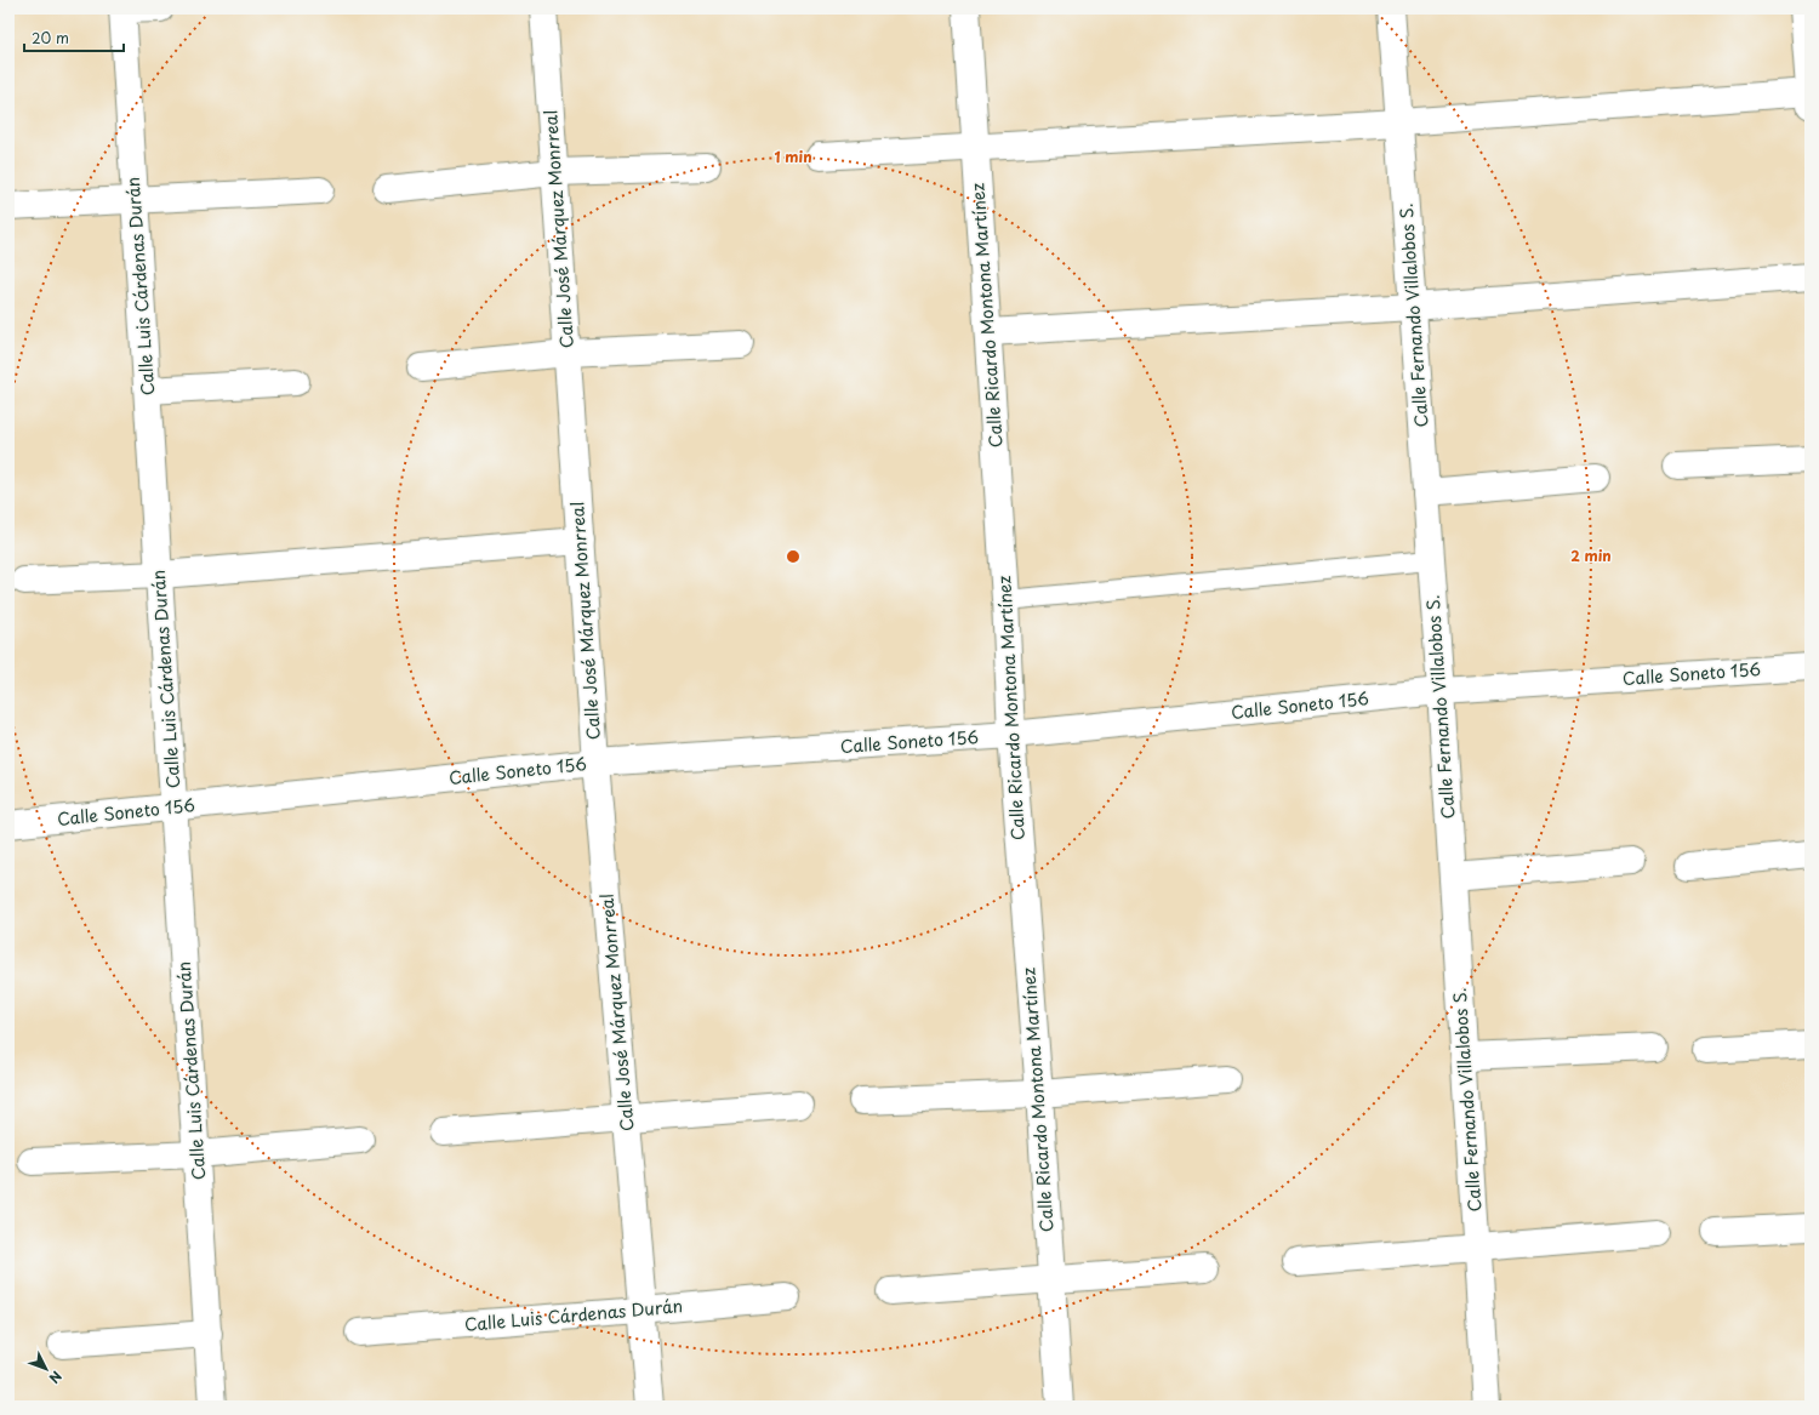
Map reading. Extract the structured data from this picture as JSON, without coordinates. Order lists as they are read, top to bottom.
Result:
{
  "streets": {
    "street": [
      "Calle José Márquez Monrreal",
      "Calle Luis Cárdenas Durán",
      "Calle Ricardo Montona Martínez",
      "Calle Fernando Villalobos S.",
      "Calle Soneto 156"
    ]
  },
  "crossings": [
    ["Calle José Márquez Monrreal", "Calle Luis Cárdenas Durán"],
    ["Calle José Márquez Monrreal", "Calle Soneto 156"],
    ["Calle Luis Cárdenas Durán", "Calle Soneto 156"],
    ["Calle Ricardo Montona Martínez", "Calle Soneto 156"],
    ["Calle Fernando Villalobos S.", "Calle Soneto 156"]
  ],
  "scale_bar": "20 m",
  "north": "bottom right",
  "rings": ["1 min", "2 min"]
}
